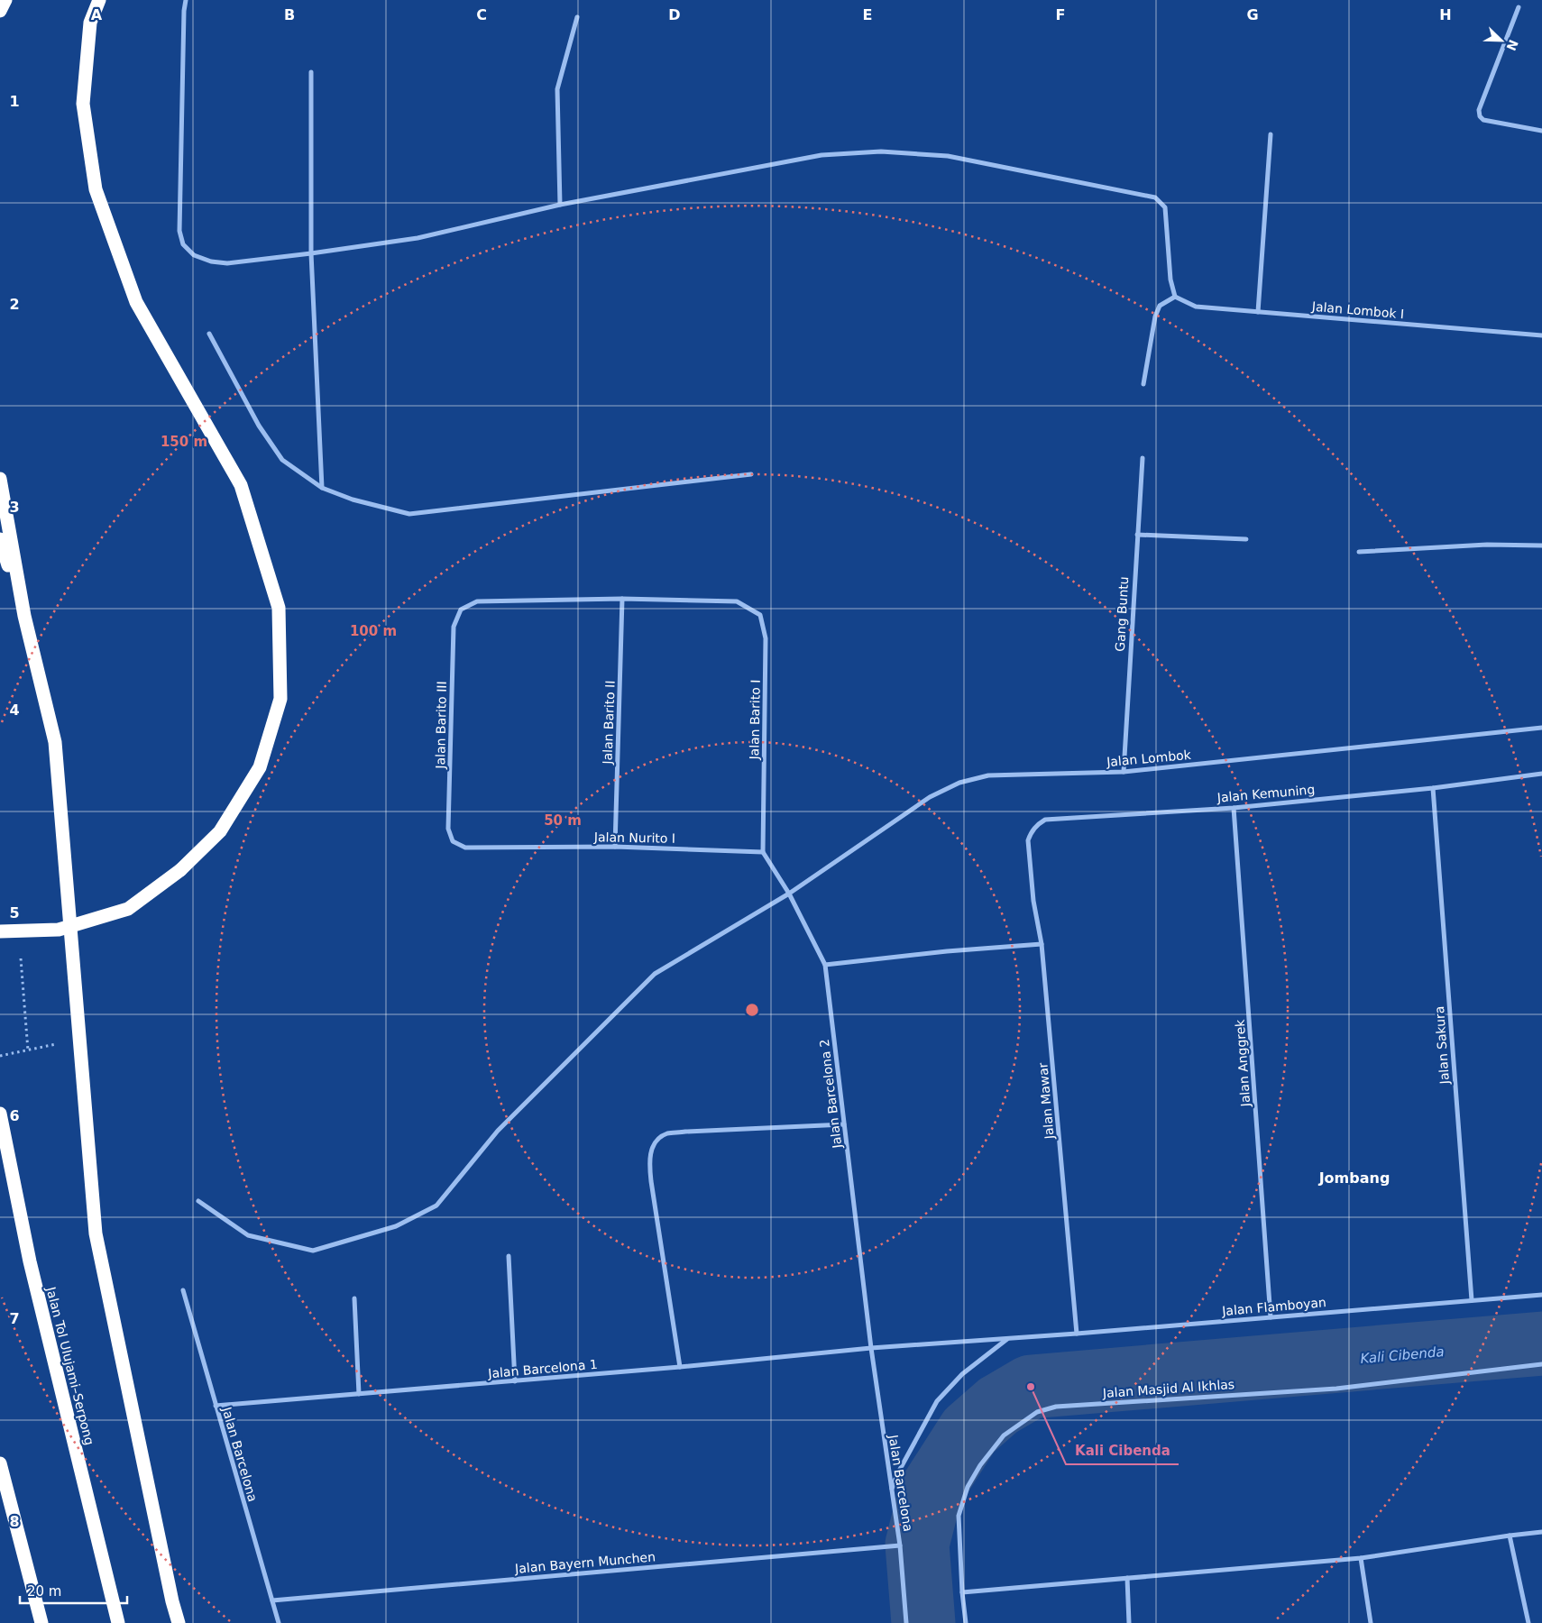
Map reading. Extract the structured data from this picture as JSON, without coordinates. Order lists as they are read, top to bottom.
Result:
{
  "streets": {
    "highway": ["Jalan Tol Ulujami–Serpong"],
    "street": [
      "Jalan Lombok I",
      "Gang Buntu",
      "Jalan Barito I",
      "Jalan Barito II",
      "Jalan Barito III",
      "Jalan Lombok",
      "Jalan Kemuning",
      "Jalan Nurito I",
      "Jalan Sakura",
      "Jalan Anggrek",
      "Jalan Barcelona 2",
      "Jalan Mawar",
      "Jalan Flamboyan",
      "Jalan Barcelona 1",
      "Jalan Masjid Al Ikhlas",
      "Jalan Barcelona",
      "Jalan Bayern Munchen"
    ]
  },
  "crossings": [
    ["Gang Buntu", "Jalan Lombok"],
    ["Jalan Barito I", "Jalan Barito II"],
    ["Jalan Barito I", "Jalan Barito III"],
    ["Jalan Barito I", "Jalan Nurito I"],
    ["Jalan Barito I", "Jalan Barcelona 2"],
    ["Jalan Barito II", "Jalan Barito III"],
    ["Jalan Barito II", "Jalan Nurito I"],
    ["Jalan Barito III", "Jalan Nurito I"],
    ["Jalan Lombok", "Jalan Barcelona 2"],
    ["Jalan Kemuning", "Jalan Sakura"],
    ["Jalan Kemuning", "Jalan Anggrek"],
    ["Jalan Kemuning", "Jalan Mawar"],
    ["Jalan Nurito I", "Jalan Barcelona 2"],
    ["Jalan Sakura", "Jalan Flamboyan"],
    ["Jalan Anggrek", "Jalan Flamboyan"],
    ["Jalan Barcelona 2", "Jalan Flamboyan"],
    ["Jalan Barcelona 2", "Jalan Barcelona 1"],
    ["Jalan Barcelona 2", "Jalan Barcelona"],
    ["Jalan Mawar", "Jalan Flamboyan"],
    ["Jalan Flamboyan", "Jalan Barcelona 1"],
    ["Jalan Flamboyan", "Jalan Barcelona"],
    ["Jalan Barcelona 1", "Jalan Barcelona"],
    ["Jalan Barcelona", "Jalan Bayern Munchen"]
  ],
  "districts": ["Jombang"],
  "water": ["Kali Cibenda"],
  "places": ["Kali Cibenda"],
  "scale_bar": "20 m",
  "north": "bottom right",
  "grid": {
    "columns": [
      "A",
      "B",
      "C",
      "D",
      "E",
      "F",
      "G",
      "H"
    ],
    "rows": [
      "1",
      "2",
      "3",
      "4",
      "5",
      "6",
      "7",
      "8"
    ]
  },
  "rings": ["150 m", "100 m", "50 m"]
}
